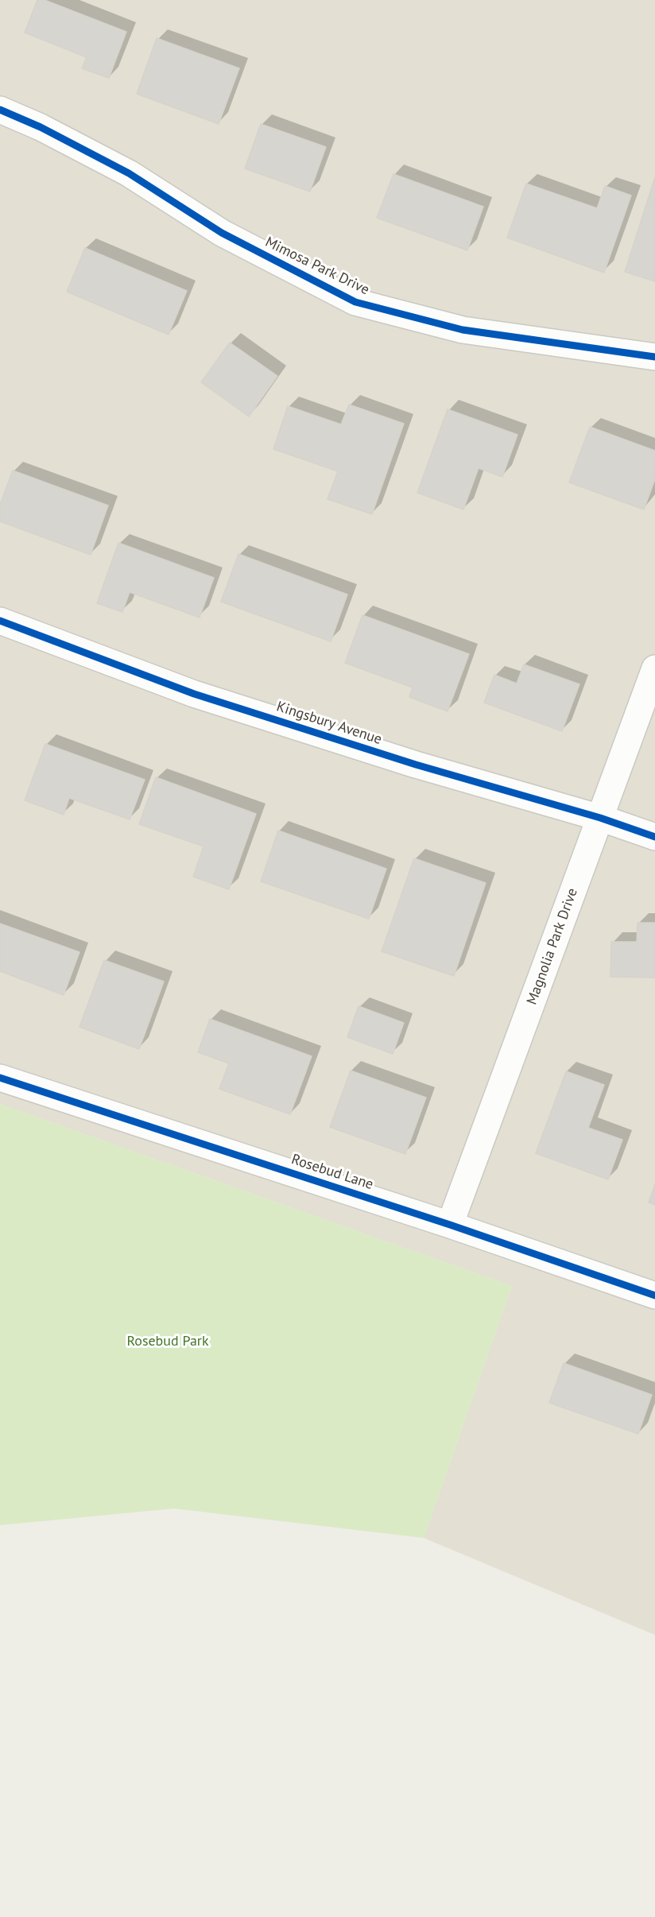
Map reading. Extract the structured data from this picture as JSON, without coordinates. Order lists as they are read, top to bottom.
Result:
{
  "streets": {
    "street": [
      "Mimosa Park Drive",
      "Kingsbury Avenue",
      "Magnolia Park Drive",
      "Rosebud Lane"
    ]
  },
  "crossings": [
    ["Kingsbury Avenue", "Magnolia Park Drive"],
    ["Magnolia Park Drive", "Rosebud Lane"]
  ],
  "parks": ["Rosebud Park"]
}
